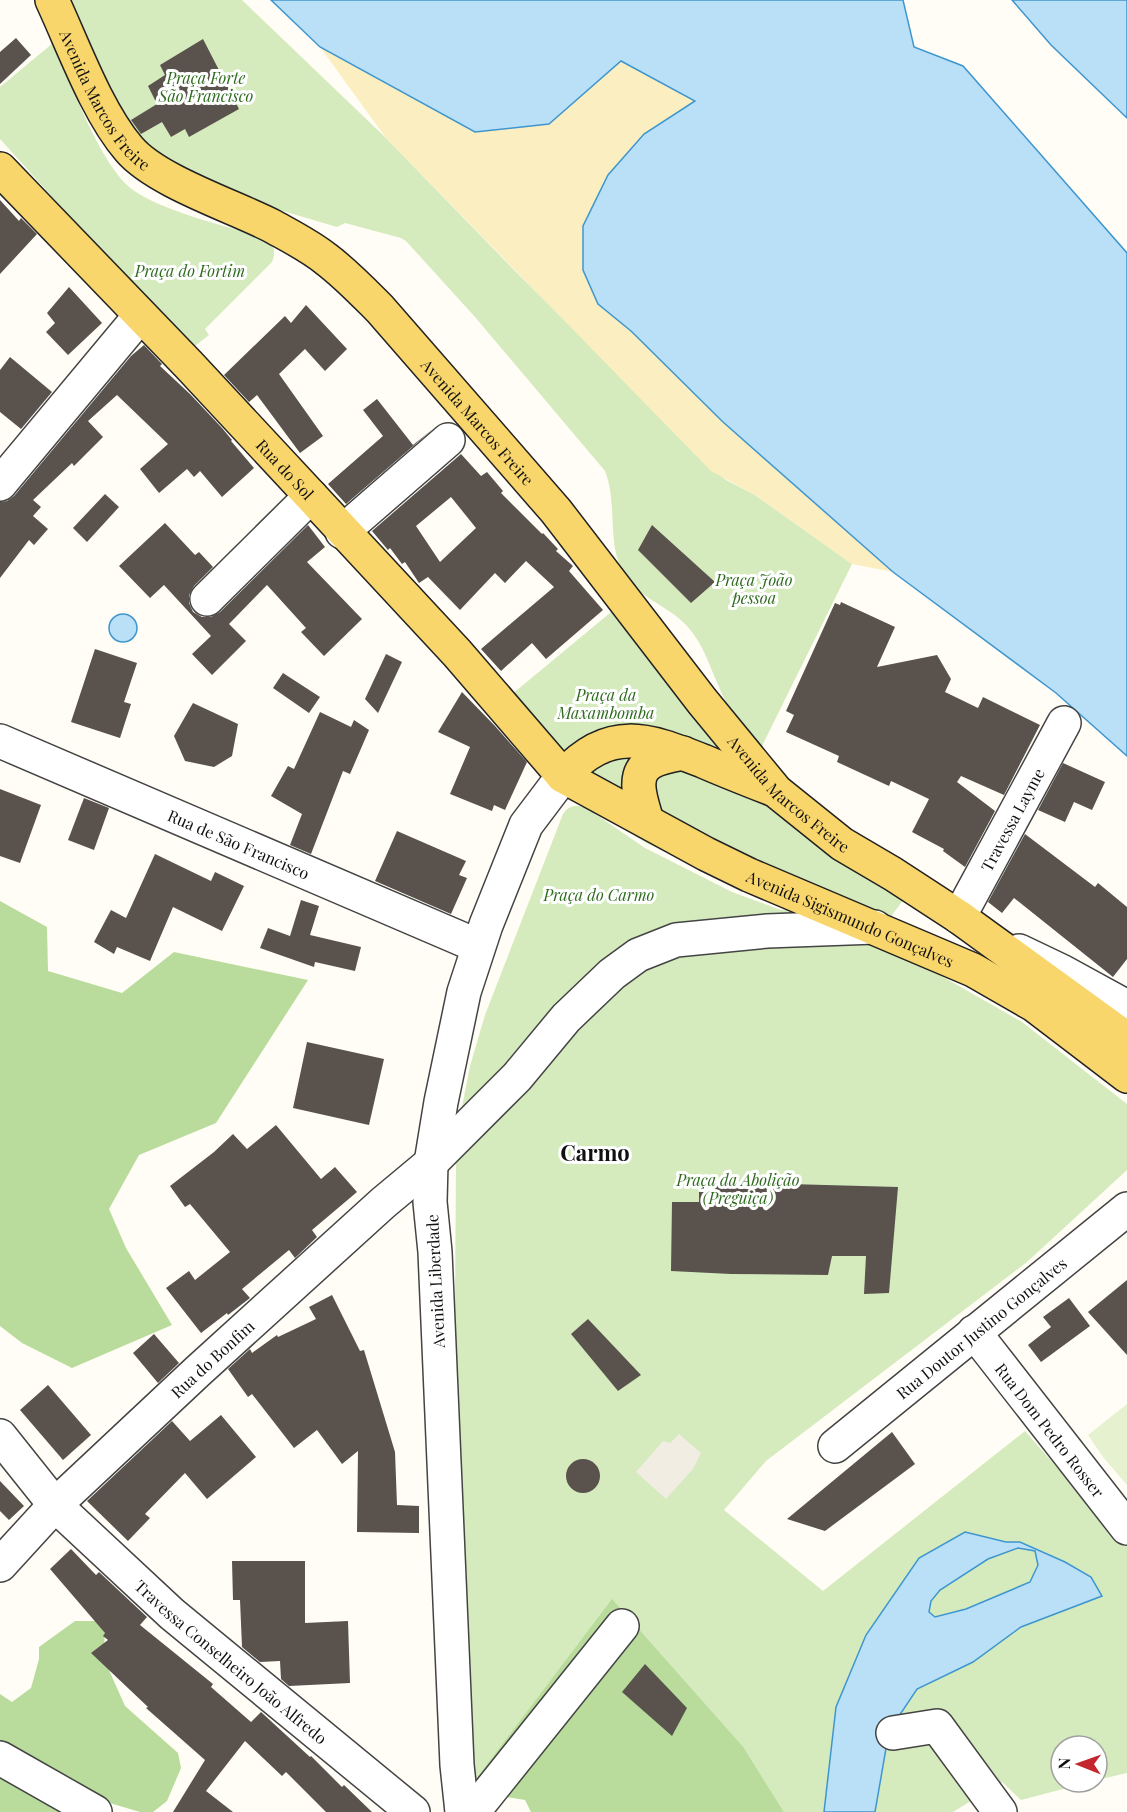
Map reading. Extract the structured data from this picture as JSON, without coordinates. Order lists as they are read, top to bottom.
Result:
{
  "streets": {
    "main road": ["Avenida Marcos Freire", "Rua do Sol", "Avenida Sigismundo Gonçalves"],
    "street": [
      "Travessa Layme",
      "Rua de São Francisco",
      "Avenida Liberdade",
      "Rua Doutor Justino Gonçalves",
      "Rua do Bonfim",
      "Rua Dom Pedro Rosser",
      "Travessa Conselheiro João Alfredo"
    ]
  },
  "crossings": [
    ["Rua do Sol", "Avenida Sigismundo Gonçalves"],
    ["Rua do Sol", "Avenida Liberdade"],
    ["Rua de São Francisco", "Avenida Liberdade"],
    ["Avenida Sigismundo Gonçalves", "Avenida Liberdade"],
    ["Avenida Liberdade", "Rua do Bonfim"],
    ["Rua Doutor Justino Gonçalves", "Rua Dom Pedro Rosser"],
    ["Rua do Bonfim", "Travessa Conselheiro João Alfredo"]
  ],
  "districts": ["Carmo"],
  "parks": [
    "Praça Forte São Francisco",
    "Praça do Fortim",
    "Praça João pessoa",
    "Praça da Maxambomba",
    "Praça do Carmo",
    "Praça da Abolição (Preguiça)"
  ],
  "north": "left"
}
